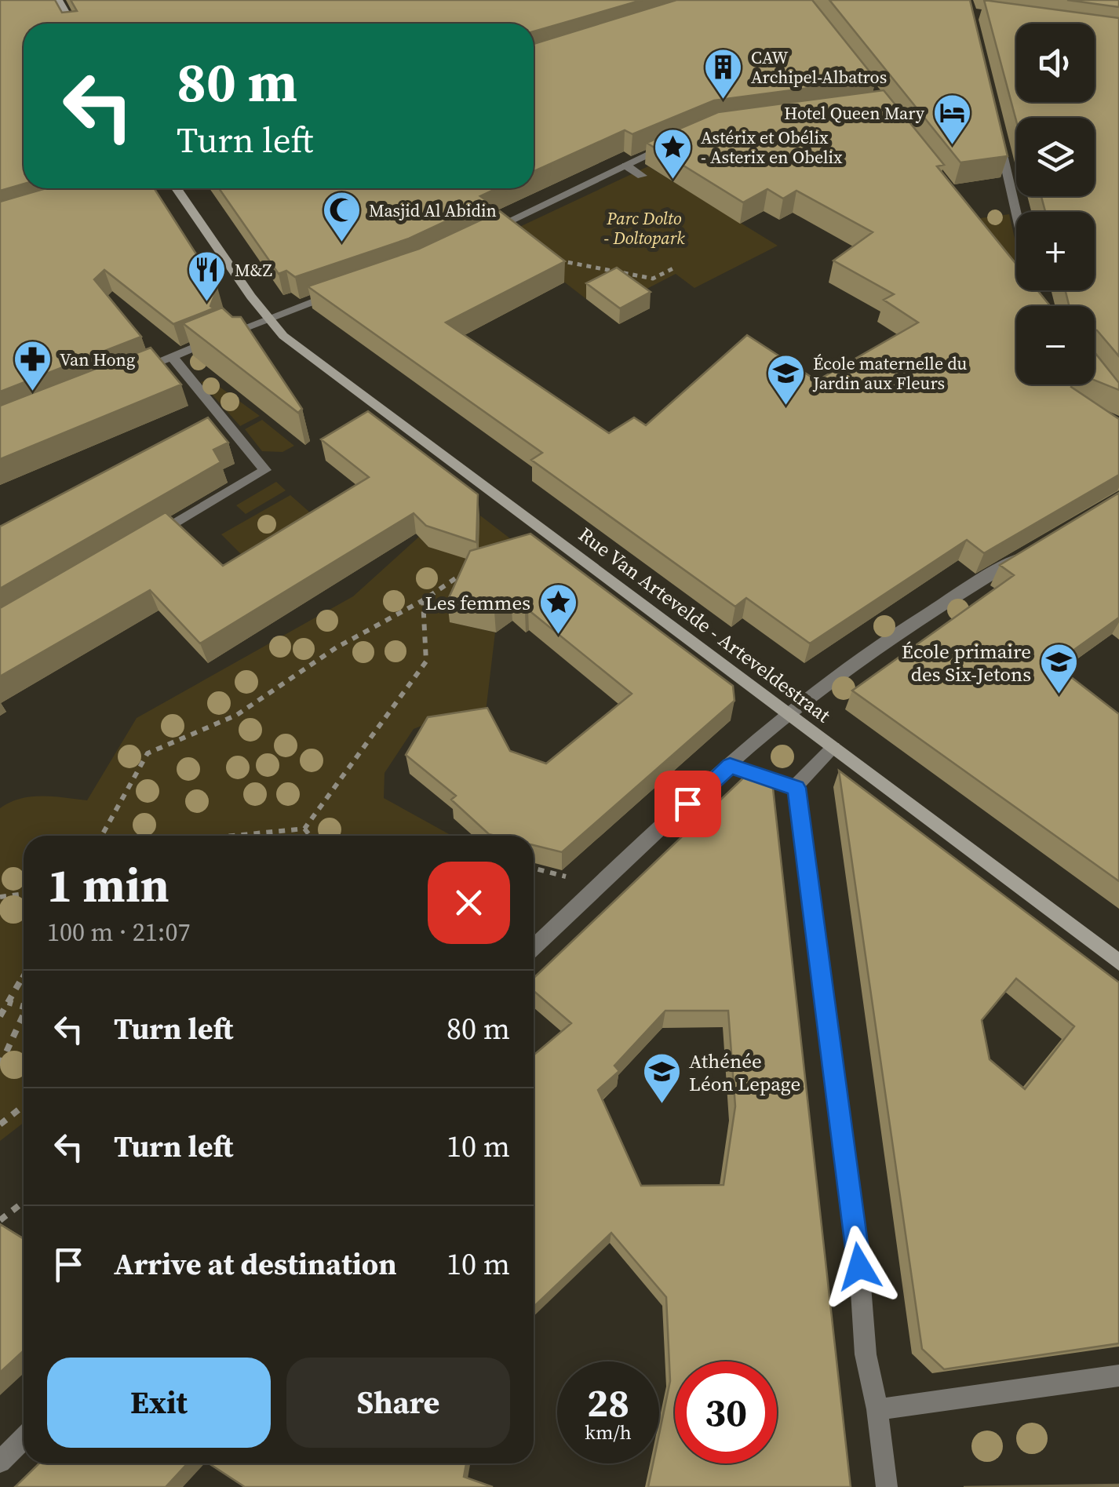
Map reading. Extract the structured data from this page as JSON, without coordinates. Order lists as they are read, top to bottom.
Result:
{
  "streets": {
    "street": ["Rue Van Artevelde - Arteveldestraat"]
  },
  "parks": ["Parc Dolto - Doltopark"],
  "places": {
    "building": ["CAW Archipel-Albatros"],
    "hotel": ["Hotel Queen Mary"],
    "place": ["Astérix et Obélix - Asterix en Obelix", "Les femmes"],
    "mosque": ["Masjid Al Abidin"],
    "restaurant": ["M&Z"],
    "pharmacy": ["Van Hong"],
    "school or university": ["École maternelle du Jardin aux Fleurs", "École primaire des Six-Jetons", "Athénée Léon Lepage"]
  },
  "page": {
    "map_buttons": ["+", "−"],
    "turn": ["80 m", "Turn left"],
    "heading": ["1 min", "100 m · 21:07"],
    "list": [
      {
        "name": "Turn left",
        "value": "80 m"
      },
      {
        "name": "Turn left",
        "value": "10 m"
      },
      {
        "name": "Arrive at destination",
        "value": "10 m"
      }
    ],
    "buttons": ["Exit", "Share"],
    "speed": "28 km/h",
    "limit": "30"
  }
}
